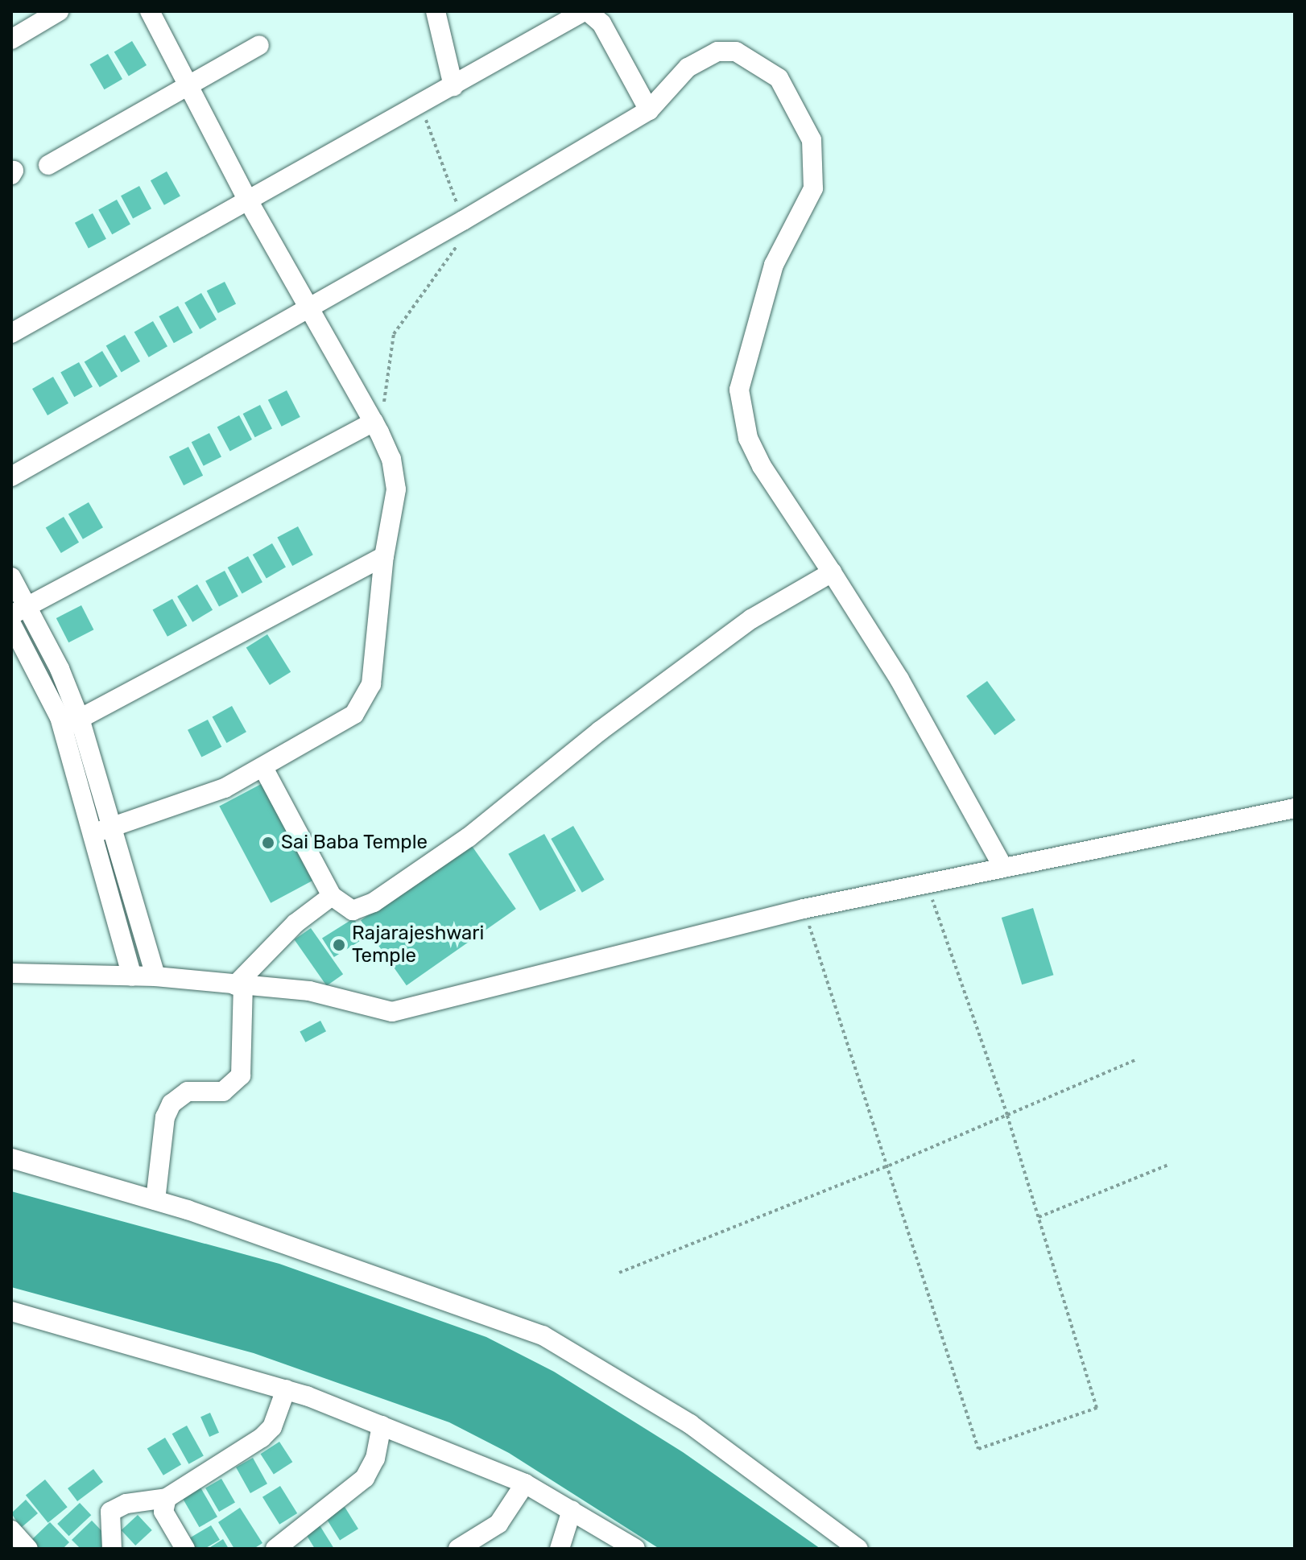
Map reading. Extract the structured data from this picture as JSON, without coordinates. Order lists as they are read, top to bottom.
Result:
{
  "places": ["Sai Baba Temple", "Rajarajeshwari Temple"]
}
